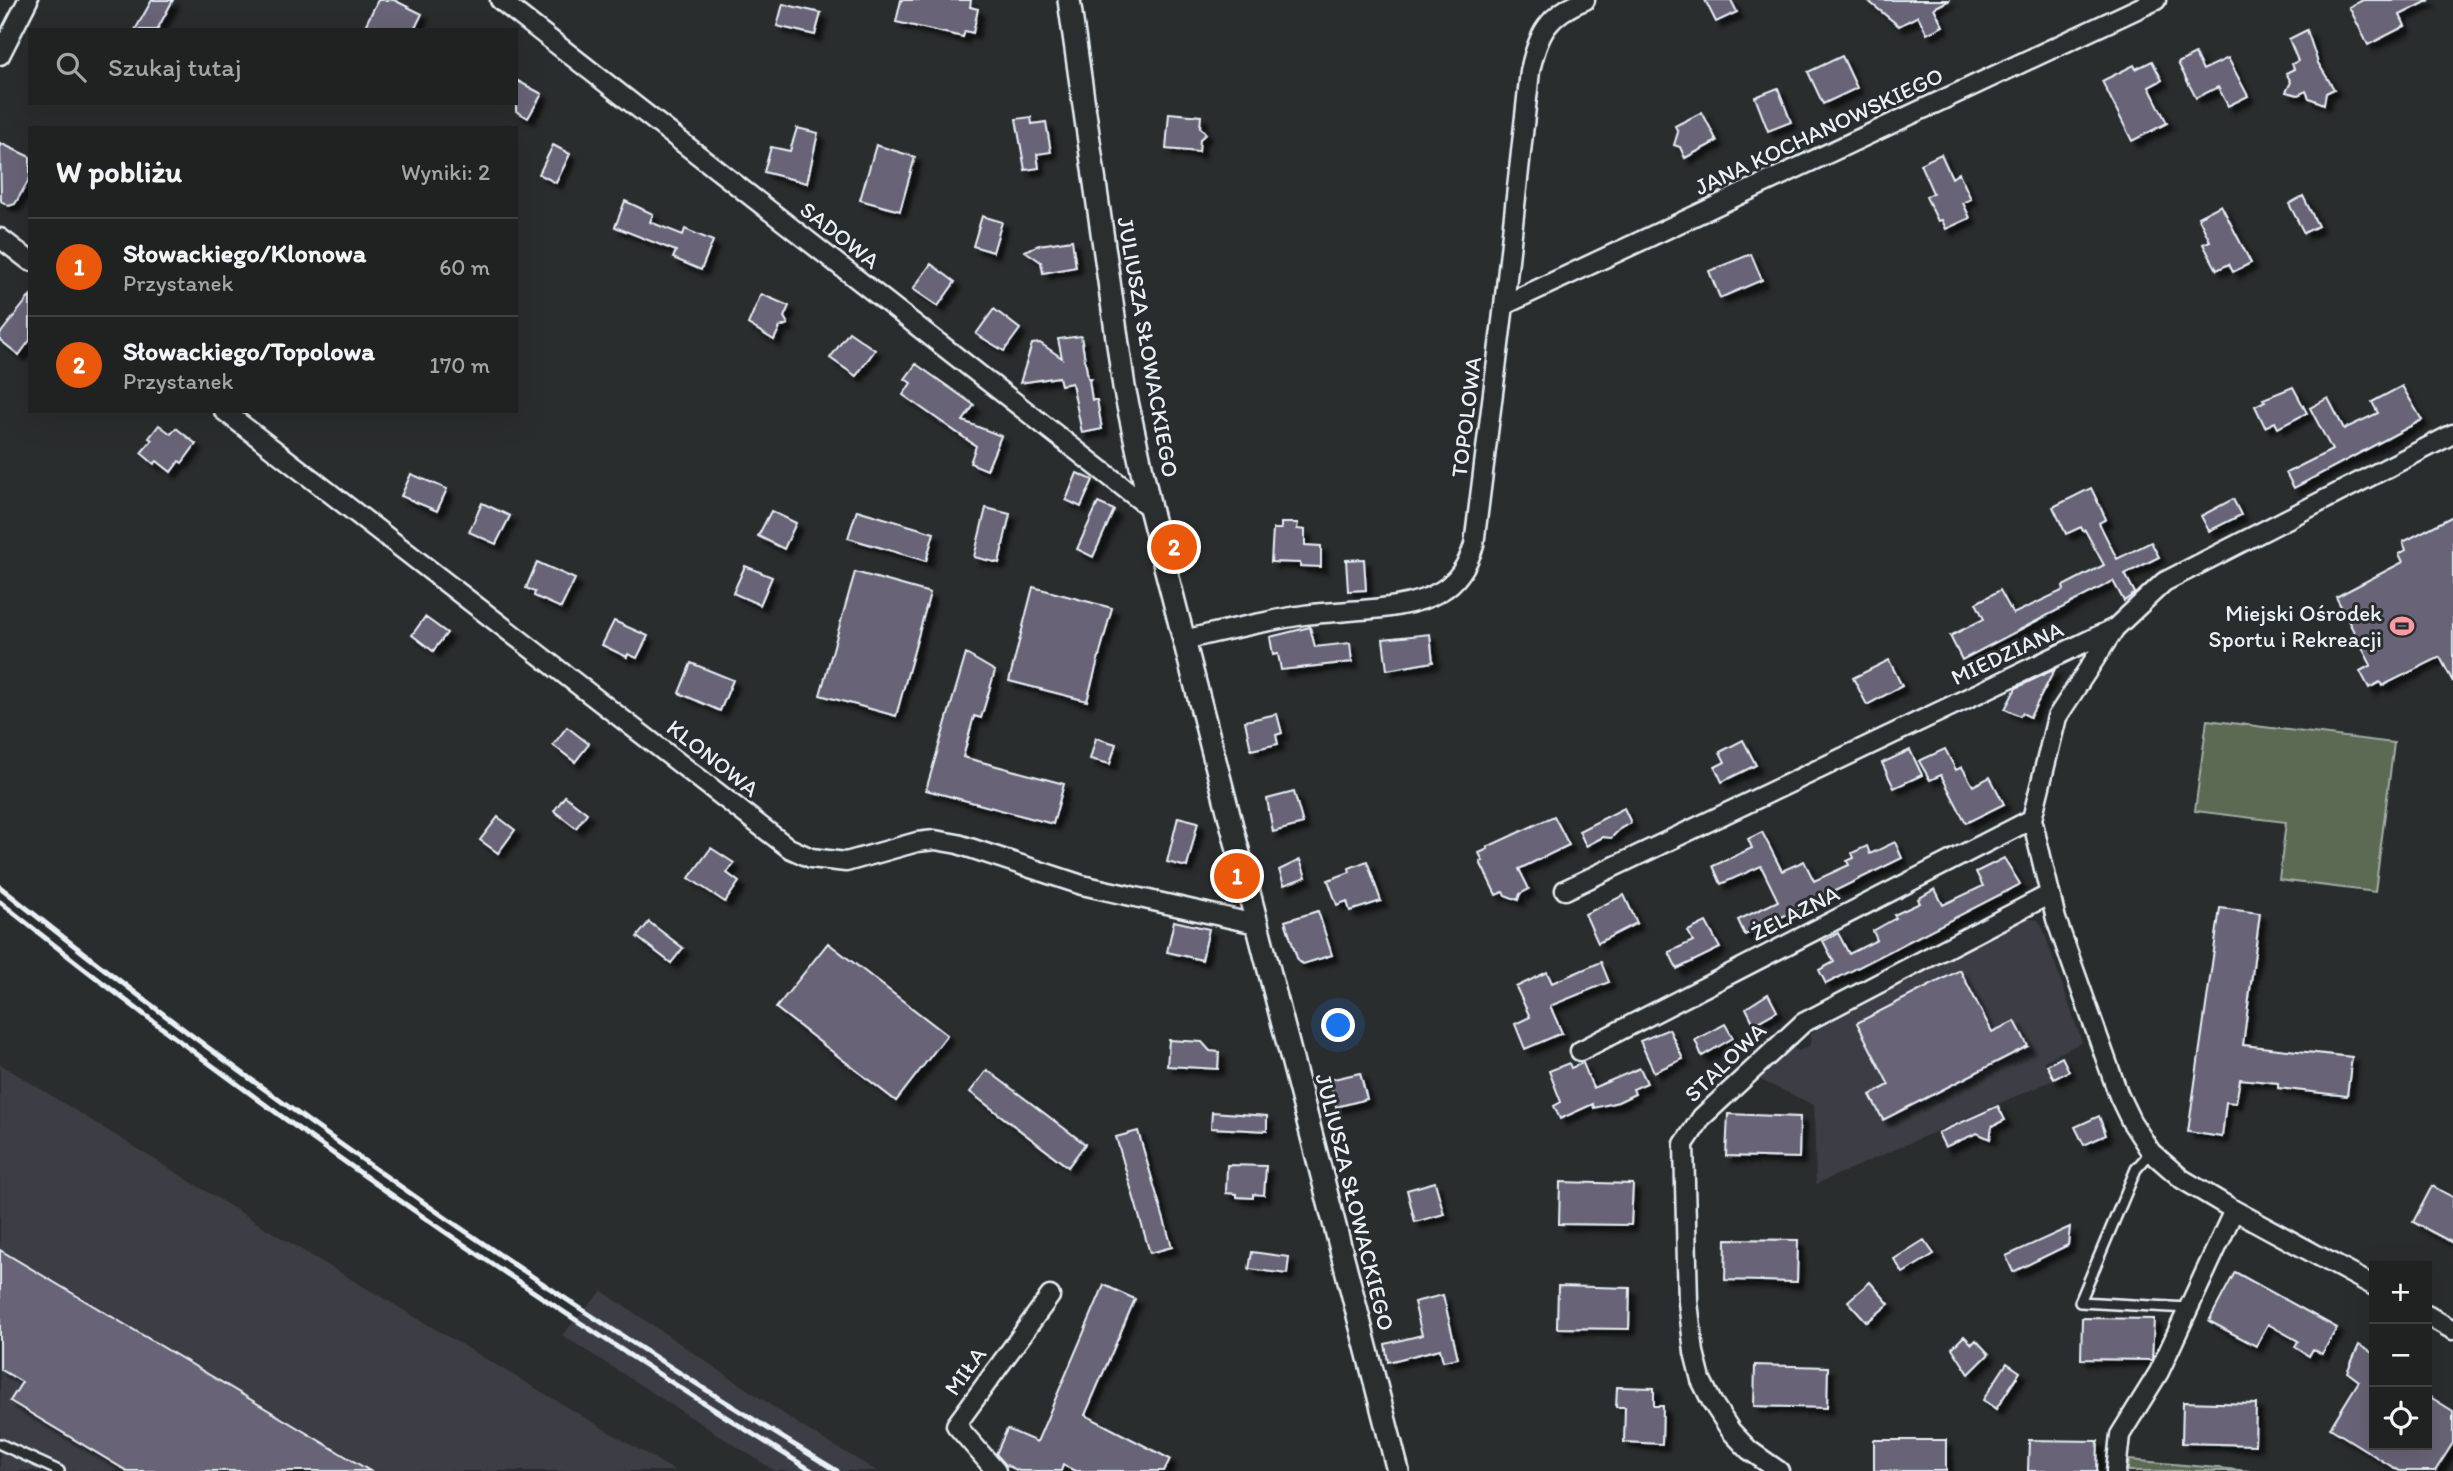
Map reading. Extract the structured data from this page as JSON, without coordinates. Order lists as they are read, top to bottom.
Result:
{
  "streets": {
    "street": [
      "JANA KOCHANOWSKIEGO",
      "SADOWA",
      "JULIUSZA SŁOWACKIEGO",
      "TOPOLOWA",
      "MIEDZIANA",
      "KLONOWA",
      "ŻELAZNA",
      "STALOWA",
      "MIŁA"
    ]
  },
  "crossings": [
    ["JANA KOCHANOWSKIEGO", "TOPOLOWA"],
    ["SADOWA", "JULIUSZA SŁOWACKIEGO"],
    ["JULIUSZA SŁOWACKIEGO", "TOPOLOWA"],
    ["JULIUSZA SŁOWACKIEGO", "KLONOWA"]
  ],
  "places": {
    "sports": ["Miejski Ośrodek Sportu i Rekreacji"]
  },
  "page": {
    "search": "Szukaj tutaj",
    "heading": ["W pobliżu", "Wyniki: 2"],
    "list": [
      {
        "mark": "1",
        "name": "Słowackiego/Klonowa",
        "note": "Przystanek",
        "value": "60 m"
      },
      {
        "mark": "2",
        "name": "Słowackiego/Topolowa",
        "note": "Przystanek",
        "value": "170 m"
      }
    ],
    "pins": ["2", "1"],
    "map_buttons": ["+", "−"]
  }
}
